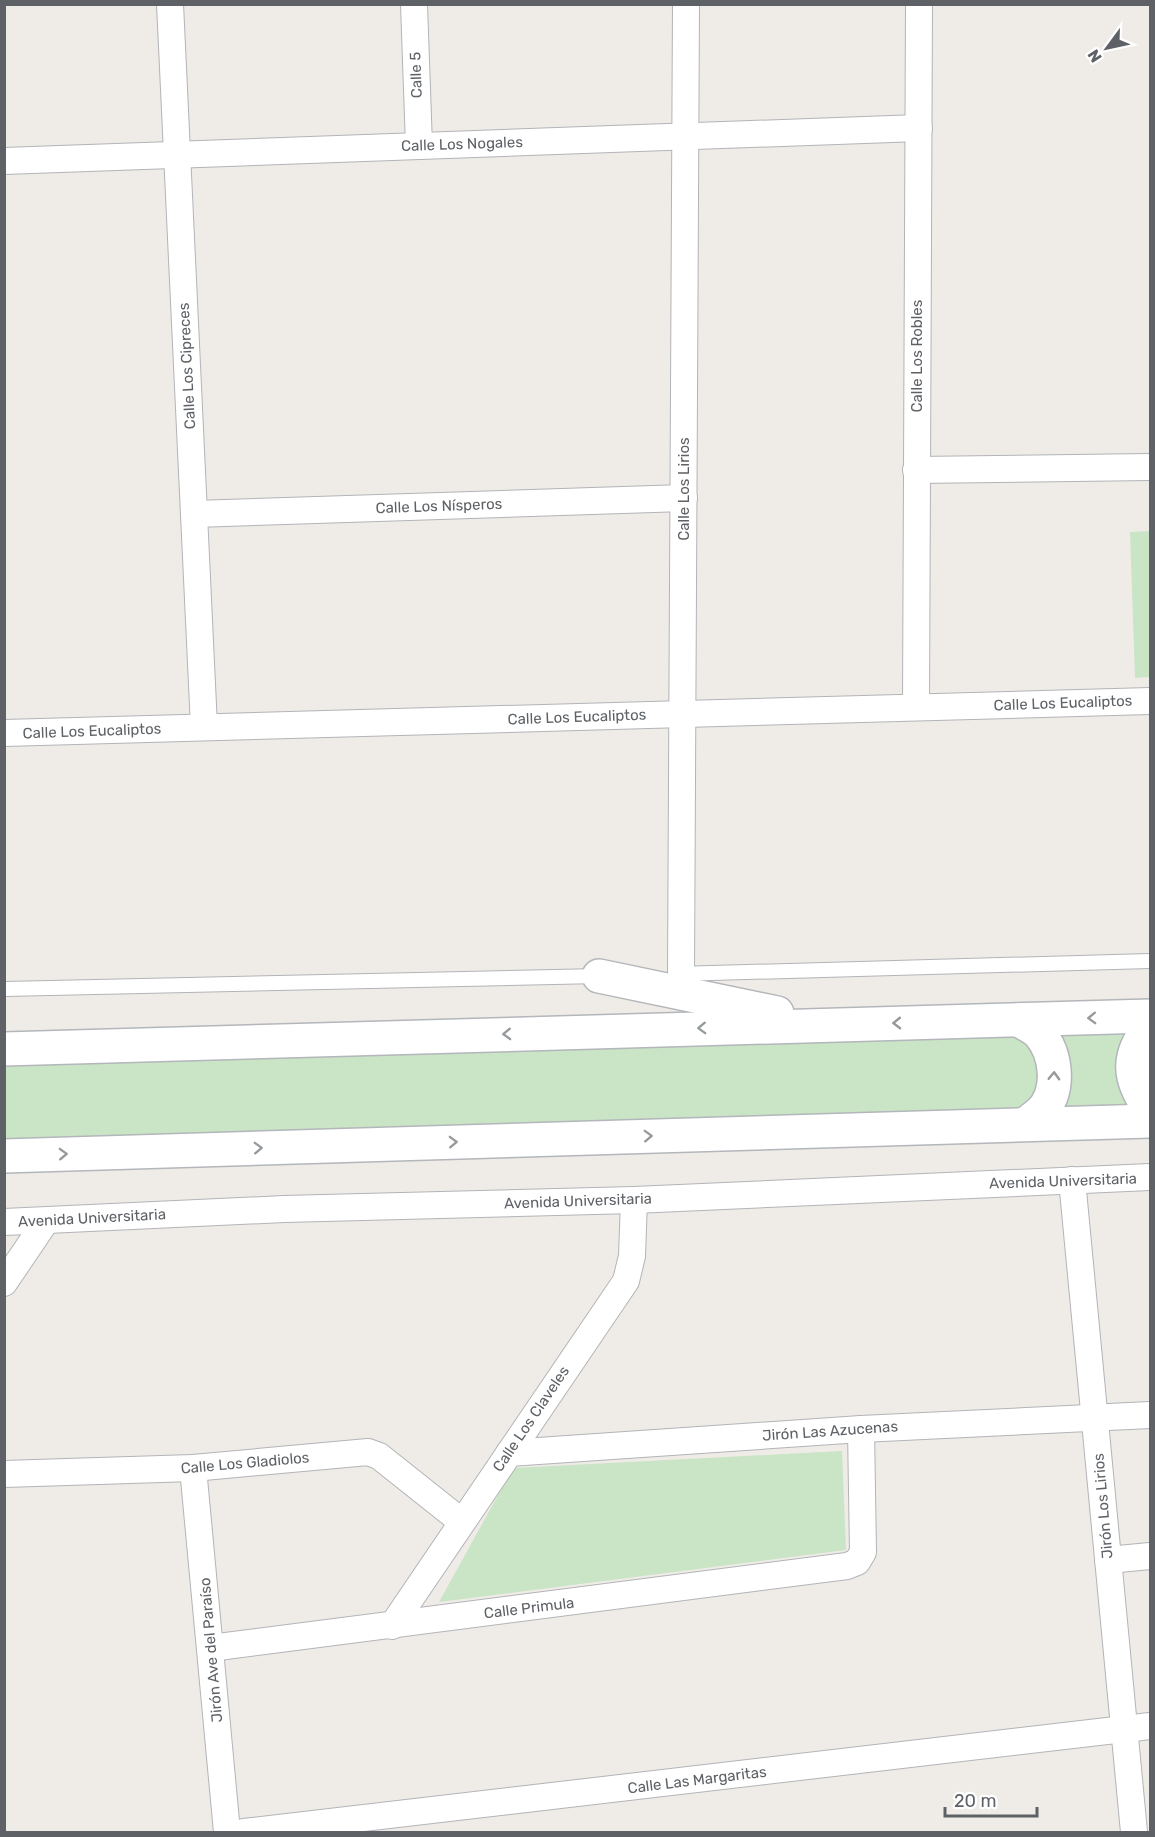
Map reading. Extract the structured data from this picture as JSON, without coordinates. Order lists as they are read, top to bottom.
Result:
{
  "streets": {
    "street": [
      "Calle 5",
      "Calle Los Nogales",
      "Calle Los Robles",
      "Calle Los Cipreces",
      "Calle Los Lirios",
      "Calle Los Nísperos",
      "Calle Los Eucaliptos",
      "Avenida Universitaria",
      "Calle Los Claveles",
      "Jirón Las Azucenas",
      "Calle Los Gladiolos",
      "Jirón Los Lirios",
      "Calle Primula",
      "Jirón Ave del Paraíso",
      "Calle Las Margaritas"
    ]
  },
  "crossings": [
    ["Calle 5", "Calle Los Nogales"],
    ["Calle Los Nogales", "Calle Los Robles"],
    ["Calle Los Nogales", "Calle Los Cipreces"],
    ["Calle Los Nogales", "Calle Los Lirios"],
    ["Calle Los Robles", "Calle Los Eucaliptos"],
    ["Calle Los Cipreces", "Calle Los Nísperos"],
    ["Calle Los Cipreces", "Calle Los Eucaliptos"],
    ["Calle Los Lirios", "Calle Los Nísperos"],
    ["Calle Los Lirios", "Calle Los Eucaliptos"],
    ["Avenida Universitaria", "Calle Los Claveles"],
    ["Avenida Universitaria", "Jirón Los Lirios"],
    ["Calle Los Claveles", "Jirón Las Azucenas"],
    ["Calle Los Claveles", "Calle Los Gladiolos"],
    ["Calle Los Claveles", "Calle Primula"],
    ["Jirón Las Azucenas", "Jirón Los Lirios"],
    ["Jirón Las Azucenas", "Calle Primula"],
    ["Calle Los Gladiolos", "Jirón Ave del Paraíso"],
    ["Jirón Los Lirios", "Calle Las Margaritas"],
    ["Calle Primula", "Jirón Ave del Paraíso"]
  ],
  "scale_bar": "20 m",
  "north": "bottom left"
}
